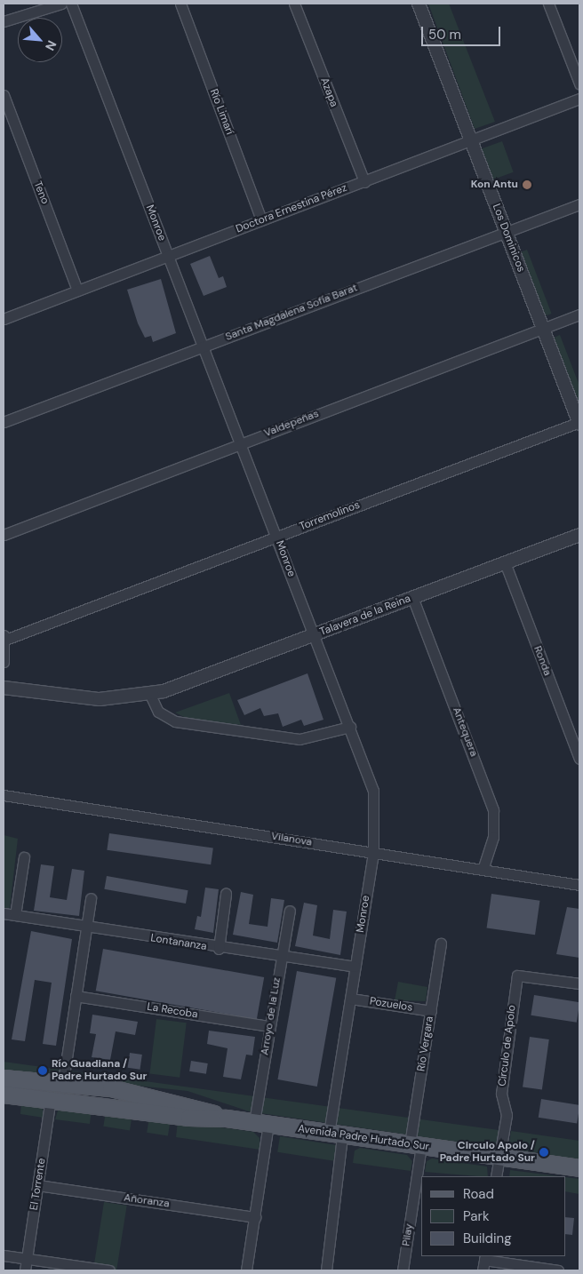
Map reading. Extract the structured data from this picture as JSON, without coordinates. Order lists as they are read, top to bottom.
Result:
{
  "streets": {
    "main road": ["Avenida Padre Hurtado Sur"],
    "street": [
      "Azapa",
      "Río Limarí",
      "Teno",
      "Doctora Ernestina Pérez",
      "Monroe",
      "Los Dominicos",
      "Santa Magdalena Sofía Barat",
      "Valdepeñas",
      "Torremolinos",
      "Talavera de la Reina",
      "Ronda",
      "Antequera",
      "Vilanova",
      "Lontananza",
      "Pozuelos",
      "La Recoba",
      "Arroyo de la Luz",
      "Río Vergara",
      "Círculo de Apolo",
      "El Torrente",
      "Añoranza",
      "Pilay"
    ]
  },
  "crossings": [
    ["Azapa", "Doctora Ernestina Pérez"],
    ["Río Limarí", "Doctora Ernestina Pérez"],
    ["Teno", "Doctora Ernestina Pérez"],
    ["Doctora Ernestina Pérez", "Monroe"],
    ["Doctora Ernestina Pérez", "Los Dominicos"],
    ["Monroe", "Santa Magdalena Sofía Barat"],
    ["Monroe", "Valdepeñas"],
    ["Monroe", "Torremolinos"],
    ["Monroe", "Talavera de la Reina"],
    ["Monroe", "Vilanova"],
    ["Monroe", "Lontananza"],
    ["Monroe", "Pozuelos"],
    ["Monroe", "Avenida Padre Hurtado Sur"],
    ["Los Dominicos", "Santa Magdalena Sofía Barat"],
    ["Los Dominicos", "Valdepeñas"],
    ["Los Dominicos", "Torremolinos"],
    ["Talavera de la Reina", "Ronda"],
    ["Talavera de la Reina", "Antequera"],
    ["Antequera", "Vilanova"],
    ["Lontananza", "Arroyo de la Luz"],
    ["Pozuelos", "Río Vergara"],
    ["La Recoba", "Arroyo de la Luz"],
    ["Arroyo de la Luz", "Avenida Padre Hurtado Sur"],
    ["Arroyo de la Luz", "Añoranza"],
    ["Río Vergara", "Avenida Padre Hurtado Sur"],
    ["Río Vergara", "Pilay"],
    ["Círculo de Apolo", "Avenida Padre Hurtado Sur"],
    ["Avenida Padre Hurtado Sur", "El Torrente"],
    ["Avenida Padre Hurtado Sur", "Pilay"],
    ["El Torrente", "Añoranza"]
  ],
  "places": ["Kon Antu", "Río Guadiana / Padre Hurtado Sur", "Circulo Apolo / Padre Hurtado Sur"],
  "legend": ["Road", "Park", "Building"],
  "scale_bar": "50 m",
  "north": "bottom right"
}
